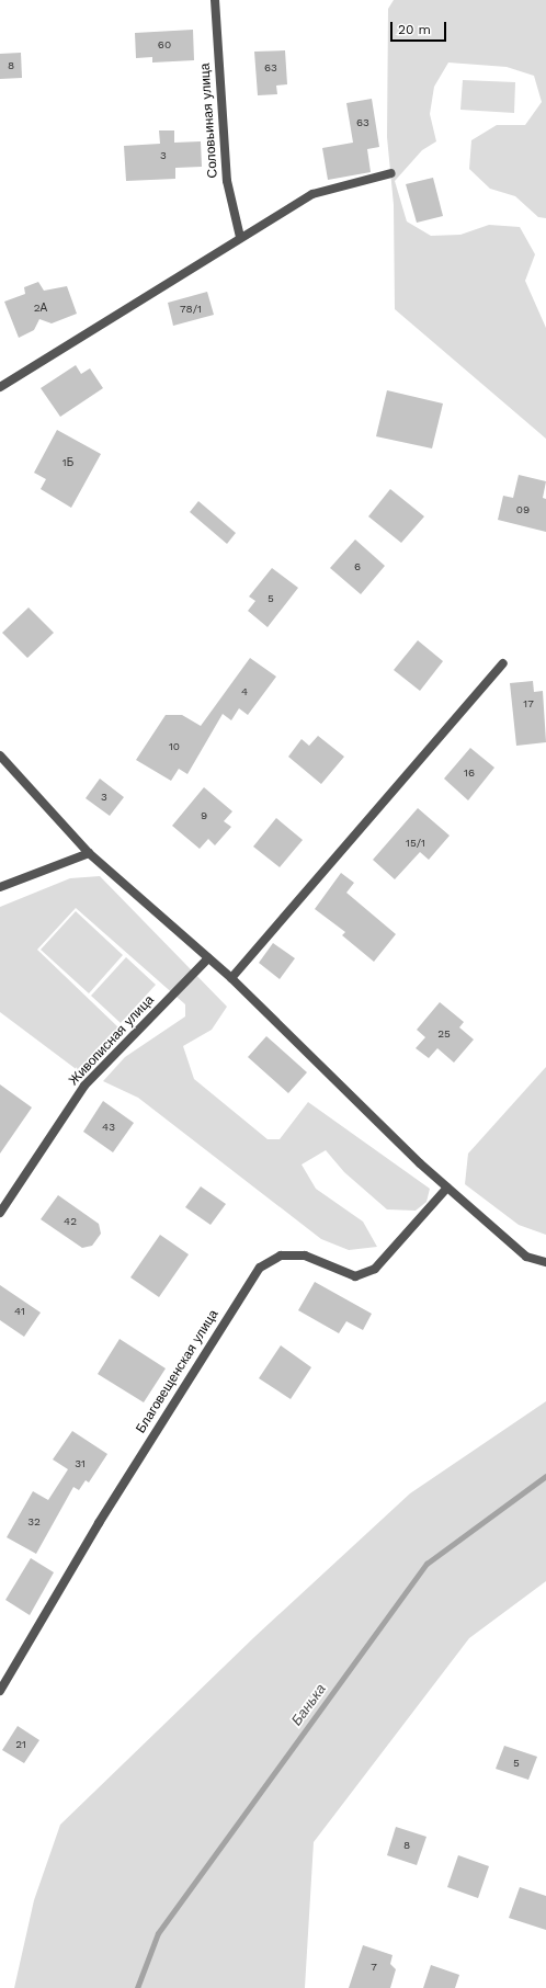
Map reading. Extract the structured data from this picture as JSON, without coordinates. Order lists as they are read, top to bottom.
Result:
{
  "streets": {
    "street": ["Соловьиная улица", "Живописная улица", "Благовещенская улица"]
  },
  "water": ["Банька"],
  "house_numbers": [
    "60",
    "8",
    "63",
    "63",
    "3",
    "2А",
    "78/1",
    "1Б",
    "09",
    "6",
    "5",
    "4",
    "17",
    "10",
    "16",
    "3",
    "9",
    "15/1",
    "25",
    "43",
    "42",
    "41",
    "31",
    "32",
    "21",
    "5",
    "8",
    "7"
  ],
  "scale_bar": "20 m"
}
